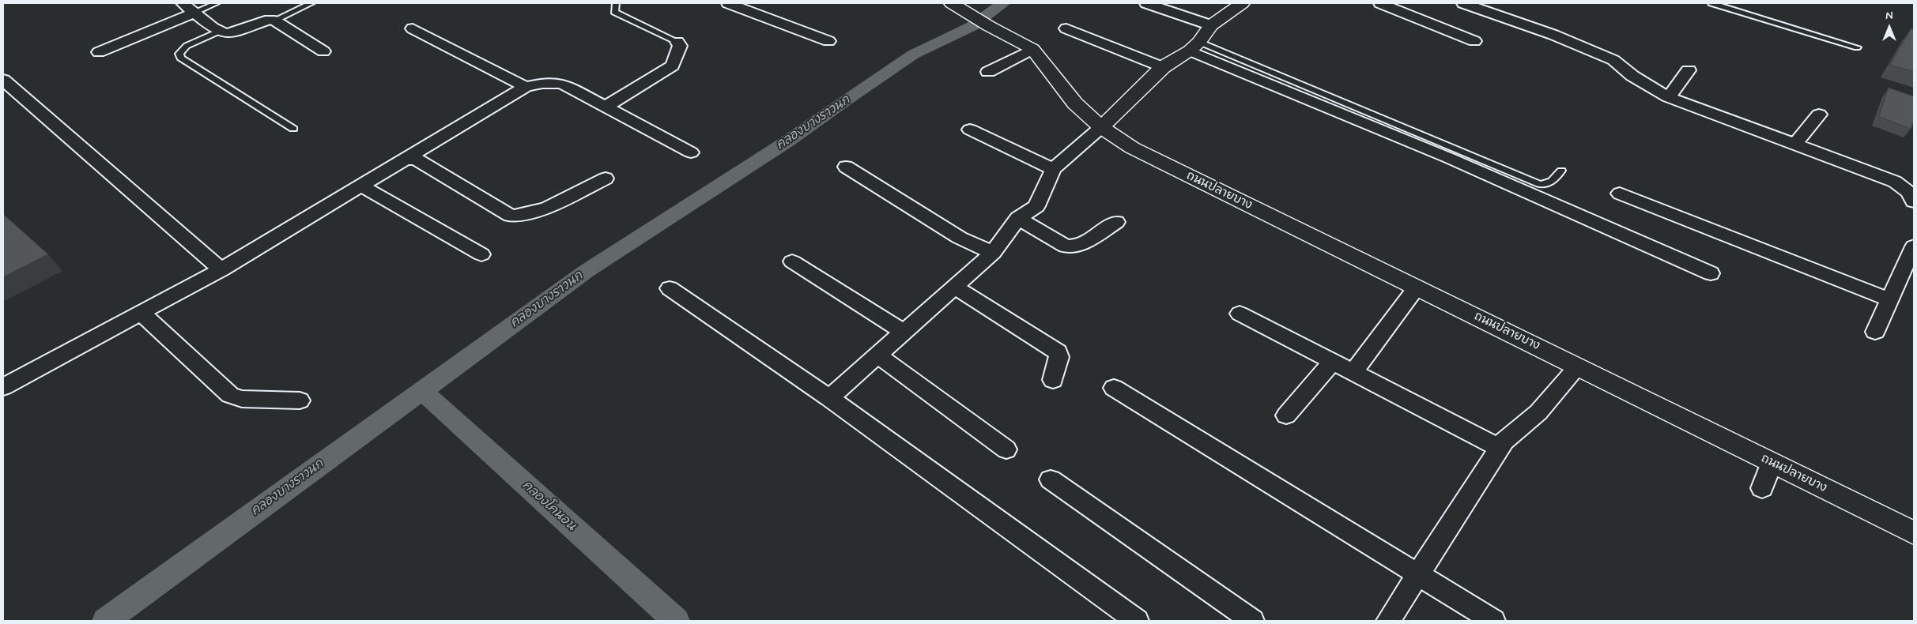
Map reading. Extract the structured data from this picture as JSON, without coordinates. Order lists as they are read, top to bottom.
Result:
{
  "streets": {
    "street": ["ถนนปลายบาง"]
  },
  "water": ["คลองบางราวนก", "คลองโคนอน"],
  "north": "top"
}
